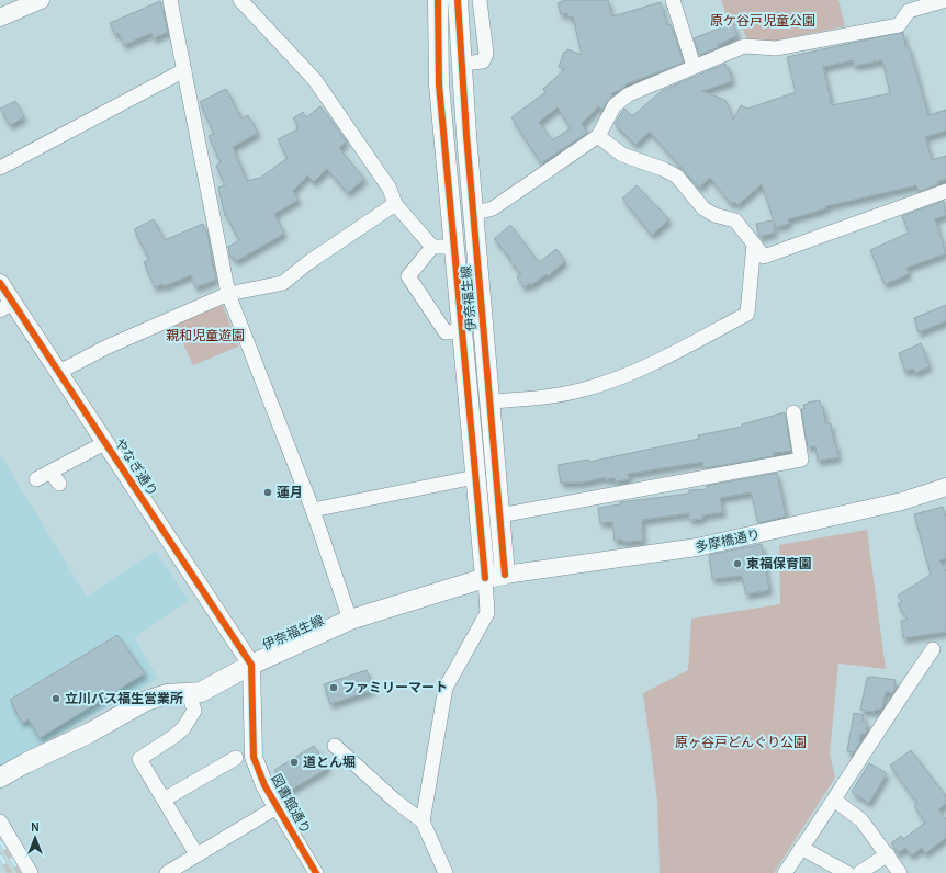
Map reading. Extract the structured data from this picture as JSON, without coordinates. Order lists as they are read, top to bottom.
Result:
{
  "streets": {
    "main road": ["伊奈福生線"],
    "street": ["やなぎ通り", "多摩橋通り", "図書館通り"]
  },
  "crossings": [
    ["伊奈福生線", "やなぎ通り"],
    ["伊奈福生線", "多摩橋通り"],
    ["伊奈福生線", "図書館通り"],
    ["やなぎ通り", "図書館通り"]
  ],
  "parks": ["原ケ谷戸児童公園", "親和児童遊園", "原ヶ谷戸どんぐり公園"],
  "places": [
    "蓮月",
    "東福保育園",
    "ファミリーマート",
    "立川バス福生営業所",
    "道とん堀"
  ],
  "north": "top"
}
